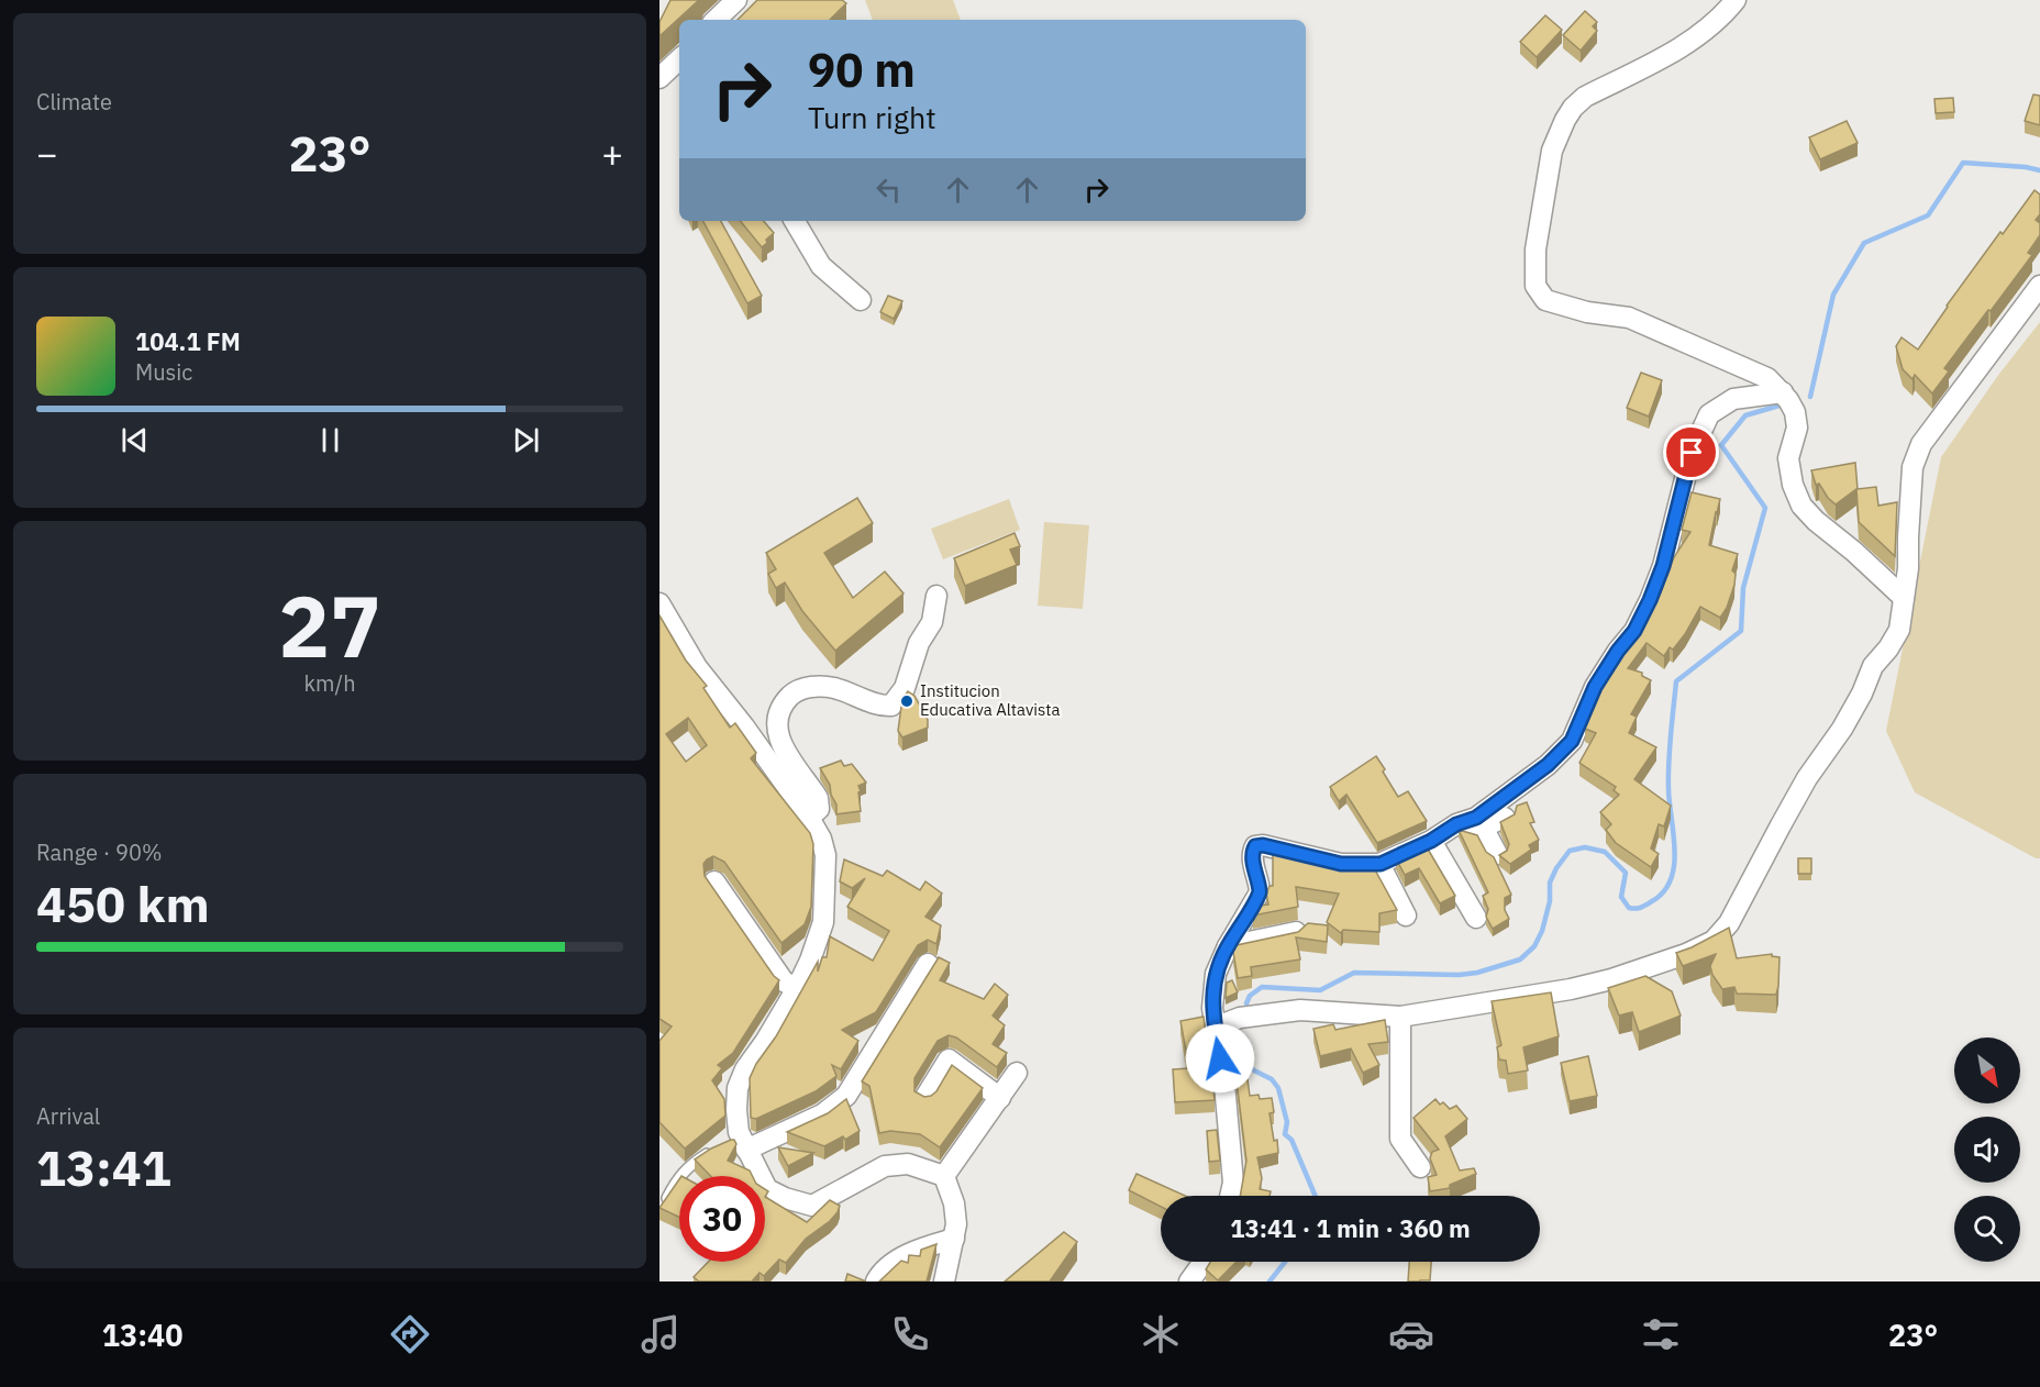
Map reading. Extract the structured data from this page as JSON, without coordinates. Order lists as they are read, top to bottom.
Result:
{
  "places": ["Institucion Educativa Altavista"],
  "north": "bottom right",
  "page": {
    "tile": [
      "Climate",
      ["27", "km/h"],
      ["Range · 90%", "450 km"],
      ["Arrival", "13:41"]
    ],
    "turn": ["90 m", "Turn right"],
    "heat": ["−", "23°", "+"],
    "song": ["104.1 FM", "Music"],
    "limit": "30",
    "trip": "13:41 · 1 min · 360 m",
    "tabs": ["13:40", "23°"]
  }
}
